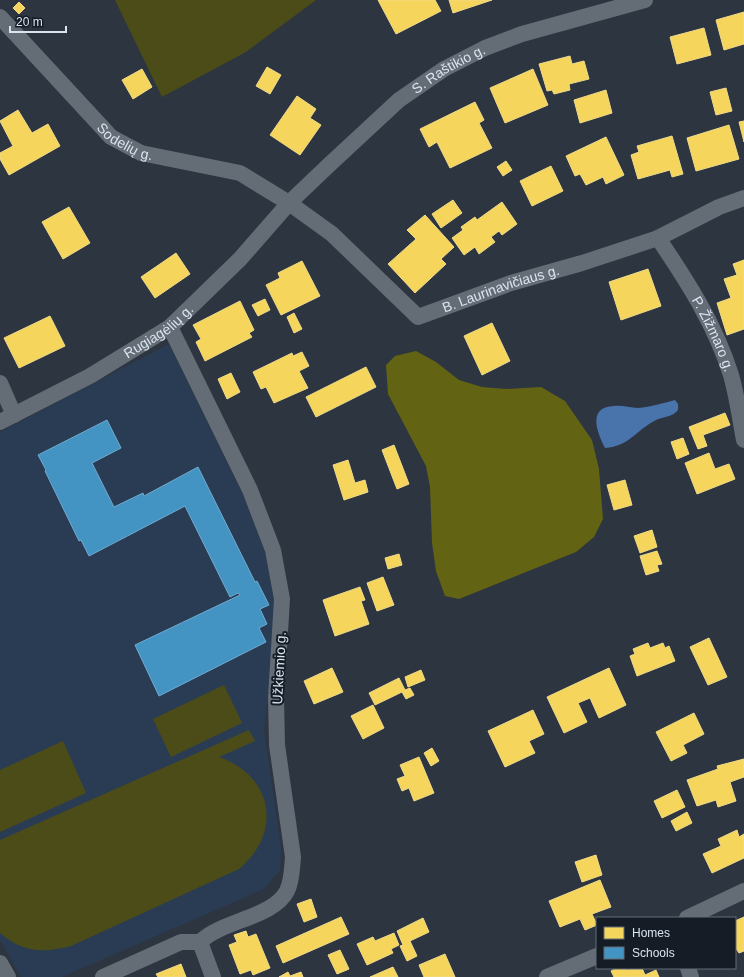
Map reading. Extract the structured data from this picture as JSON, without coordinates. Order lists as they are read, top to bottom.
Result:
{
  "streets": {
    "street": [
      "S. Raštikio g.",
      "Sodelių g.",
      "B. Laurinavičiaus g.",
      "Rugiagėlių g.",
      "P. Žižmaro g.",
      "Užkiemio g."
    ]
  },
  "crossings": [
    ["S. Raštikio g.", "Sodelių g."],
    ["S. Raštikio g.", "B. Laurinavičiaus g."],
    ["S. Raštikio g.", "Rugiagėlių g."],
    ["Sodelių g.", "B. Laurinavičiaus g."],
    ["Sodelių g.", "Rugiagėlių g."],
    ["B. Laurinavičiaus g.", "Rugiagėlių g."],
    ["B. Laurinavičiaus g.", "P. Žižmaro g."],
    ["Rugiagėlių g.", "Užkiemio g."]
  ],
  "legend": ["Homes", "Schools"],
  "scale_bar": "20 m"
}
